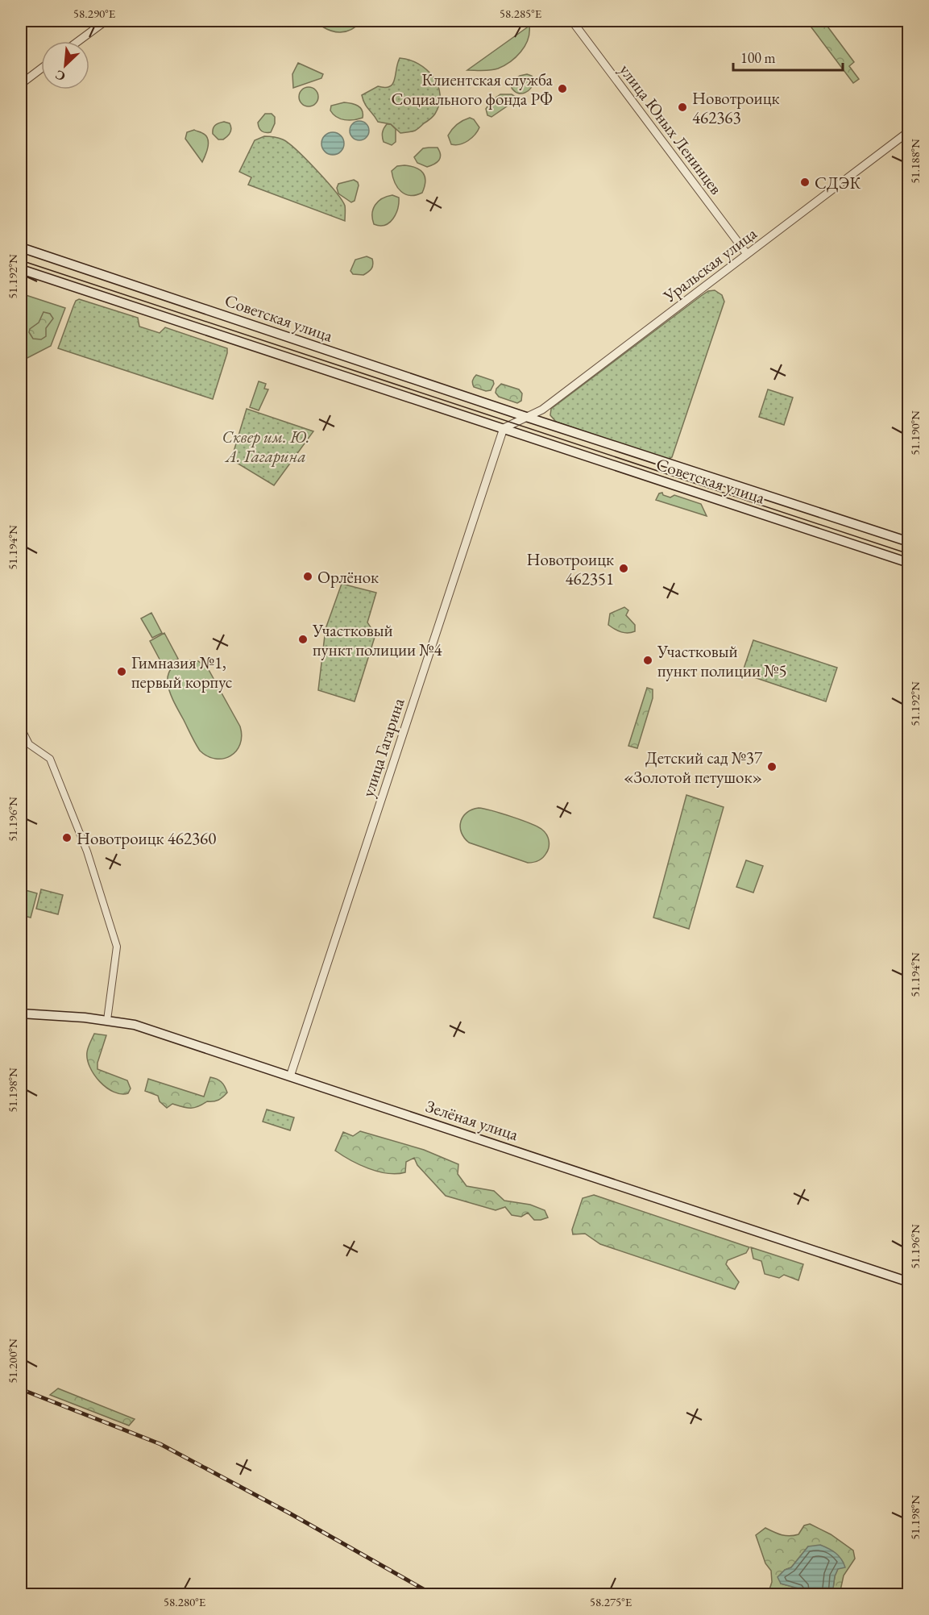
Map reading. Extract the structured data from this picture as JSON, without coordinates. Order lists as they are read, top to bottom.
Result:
{
  "streets": {
    "main road": ["Советская улица", "Зелёная улица"],
    "street": ["улица Юных Ленинцев", "Уральская улица", "улица Гагарина"]
  },
  "crossings": [
    ["улица Юных Ленинцев", "Уральская улица"],
    ["Уральская улица", "Советская улица"],
    ["Советская улица", "улица Гагарина"],
    ["улица Гагарина", "Зелёная улица"]
  ],
  "parks": ["Сквер им. Ю. А. Гагарина"],
  "places": [
    "Клиентская служба Социального фонда РФ",
    "Новотроицк 462363",
    "СДЭК",
    "Новотроицк 462351",
    "Орлёнок",
    "Участковый пункт полиции №4",
    "Участковый пункт полиции №5",
    "Гимназия №1, первый корпус",
    "Детский сад №37 «Золотой петушок»",
    "Новотроицк 462360"
  ],
  "scale_bar": "100 m",
  "north": "bottom left",
  "coordinates": [
    "58.290°E",
    "58.285°E",
    "51.188°N",
    "51.192°N",
    "51.190°N",
    "51.194°N",
    "51.196°N",
    "51.198°N",
    "51.200°N",
    "58.280°E",
    "58.275°E"
  ]
}
